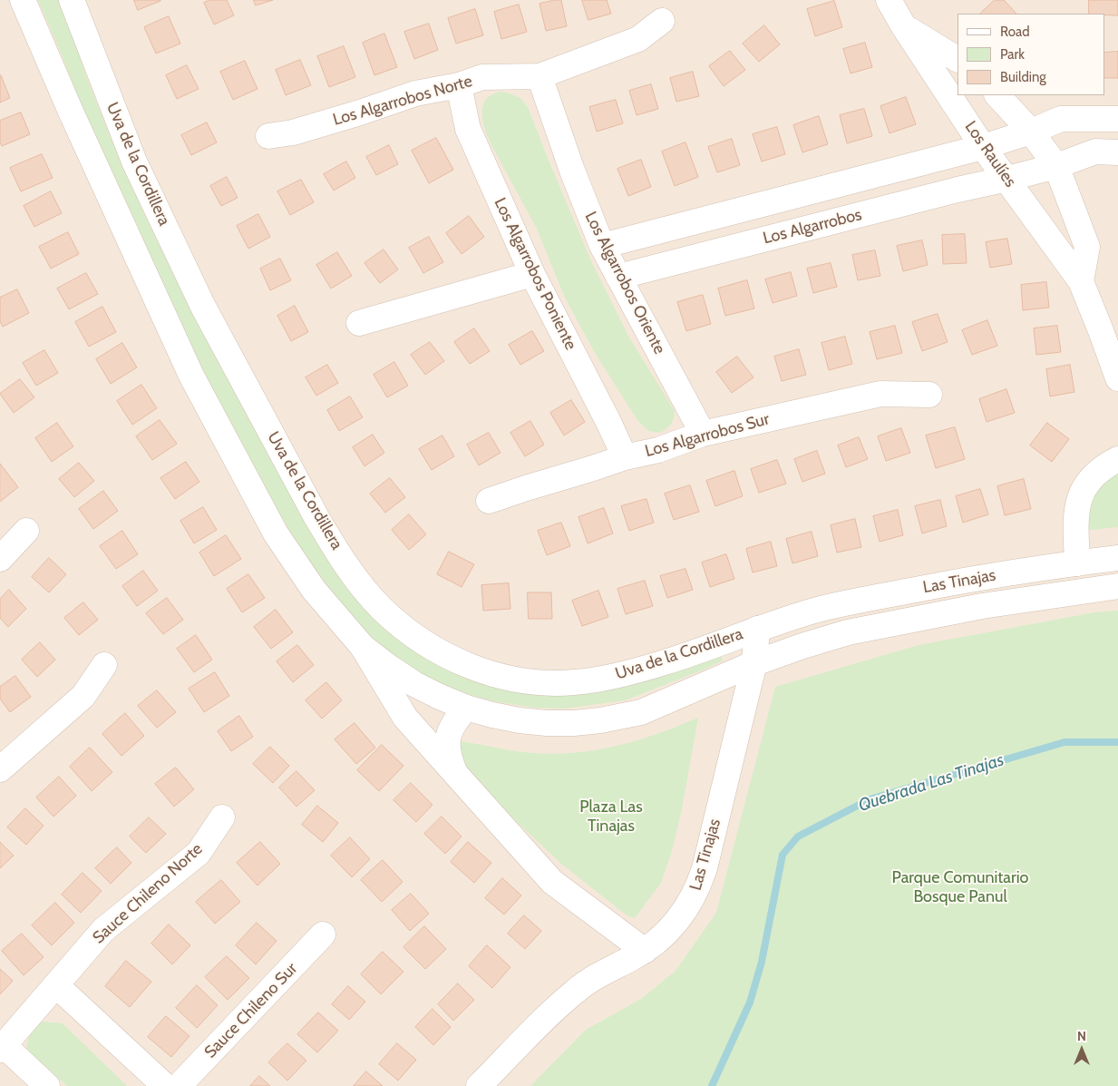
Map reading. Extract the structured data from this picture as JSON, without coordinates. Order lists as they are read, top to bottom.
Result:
{
  "streets": {
    "street": [
      "Los Algarrobos Norte",
      "Los Raulíes",
      "Uva de la Cordillera",
      "Los Algarrobos",
      "Los Algarrobos Poniente",
      "Los Algarrobos Oriente",
      "Los Algarrobos Sur",
      "Las Tinajas",
      "Sauce Chileno Norte",
      "Sauce Chileno Sur"
    ]
  },
  "crossings": [
    ["Los Algarrobos Norte", "Los Algarrobos Poniente"],
    ["Los Algarrobos Norte", "Los Algarrobos Oriente"],
    ["Los Raulíes", "Los Algarrobos"],
    ["Uva de la Cordillera", "Las Tinajas"],
    ["Los Algarrobos", "Los Algarrobos Oriente"],
    ["Los Algarrobos Poniente", "Los Algarrobos Sur"],
    ["Los Algarrobos Oriente", "Los Algarrobos Sur"]
  ],
  "water": ["Quebrada Las Tinajas"],
  "parks": ["Plaza Las Tinajas", "Parque Comunitario Bosque Panul"],
  "legend": ["Road", "Park", "Building"],
  "north": "top"
}
